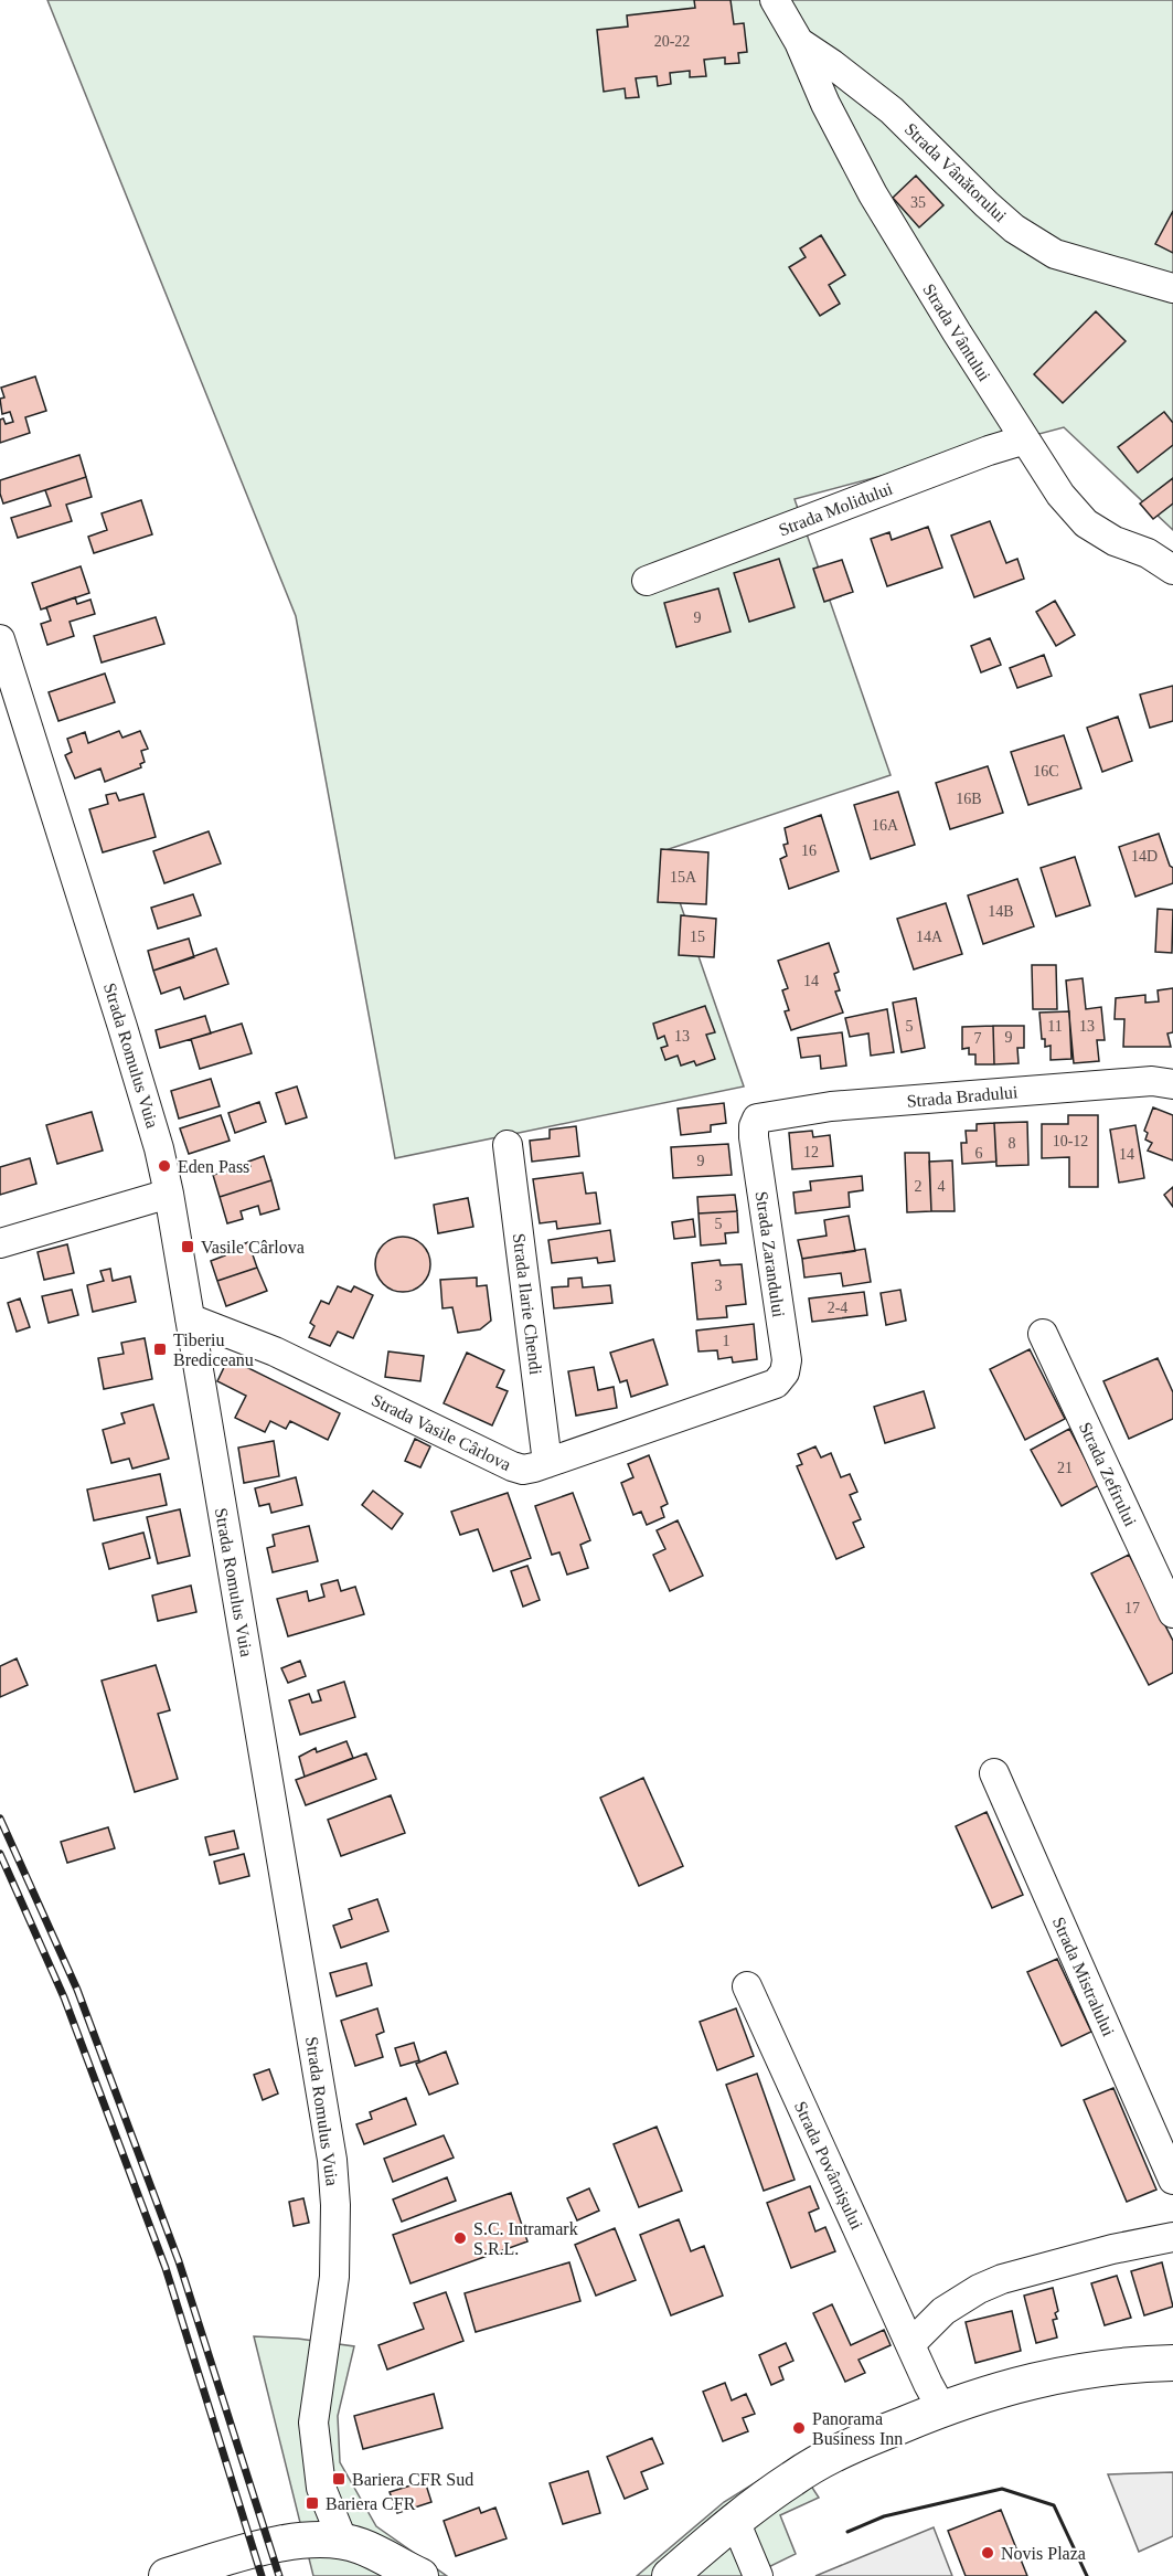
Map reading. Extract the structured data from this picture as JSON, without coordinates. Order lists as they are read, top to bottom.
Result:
{
  "streets": {
    "street": [
      "Strada Vânătorului",
      "Strada Vântului",
      "Strada Molidului",
      "Strada Romulus Vuia",
      "Strada Bradului",
      "Strada Zarandului",
      "Strada Ilarie Chendi",
      "Strada Vasile Cârlova",
      "Strada Zefirului",
      "Strada Mistralului",
      "Strada Povârnișului"
    ]
  },
  "crossings": [
    ["Strada Vânătorului", "Strada Vântului"],
    ["Strada Vântului", "Strada Molidului"],
    ["Strada Romulus Vuia", "Strada Vasile Cârlova"],
    ["Strada Bradului", "Strada Zarandului"],
    ["Strada Zarandului", "Strada Vasile Cârlova"],
    ["Strada Ilarie Chendi", "Strada Vasile Cârlova"]
  ],
  "places": {
    "other": [
      "Eden Pass",
      "S.C. Intramark S.R.L.",
      "Panorama Business Inn",
      "Novis Plaza"
    ],
    "transit": [
      "Vasile Cârlova",
      "Tiberiu Brediceanu",
      "Bariera CFR Sud",
      "Bariera CFR"
    ]
  },
  "house_numbers": [
    "20-22",
    "35",
    "9",
    "16C",
    "16B",
    "16A",
    "16",
    "14D",
    "15A",
    "14B",
    "15",
    "14A",
    "14",
    "5",
    "11",
    "13",
    "13",
    "9",
    "7",
    "10-12",
    "8",
    "12",
    "6",
    "14",
    "9",
    "2",
    "4",
    "5",
    "3",
    "2-4",
    "1",
    "21",
    "17"
  ]
}
